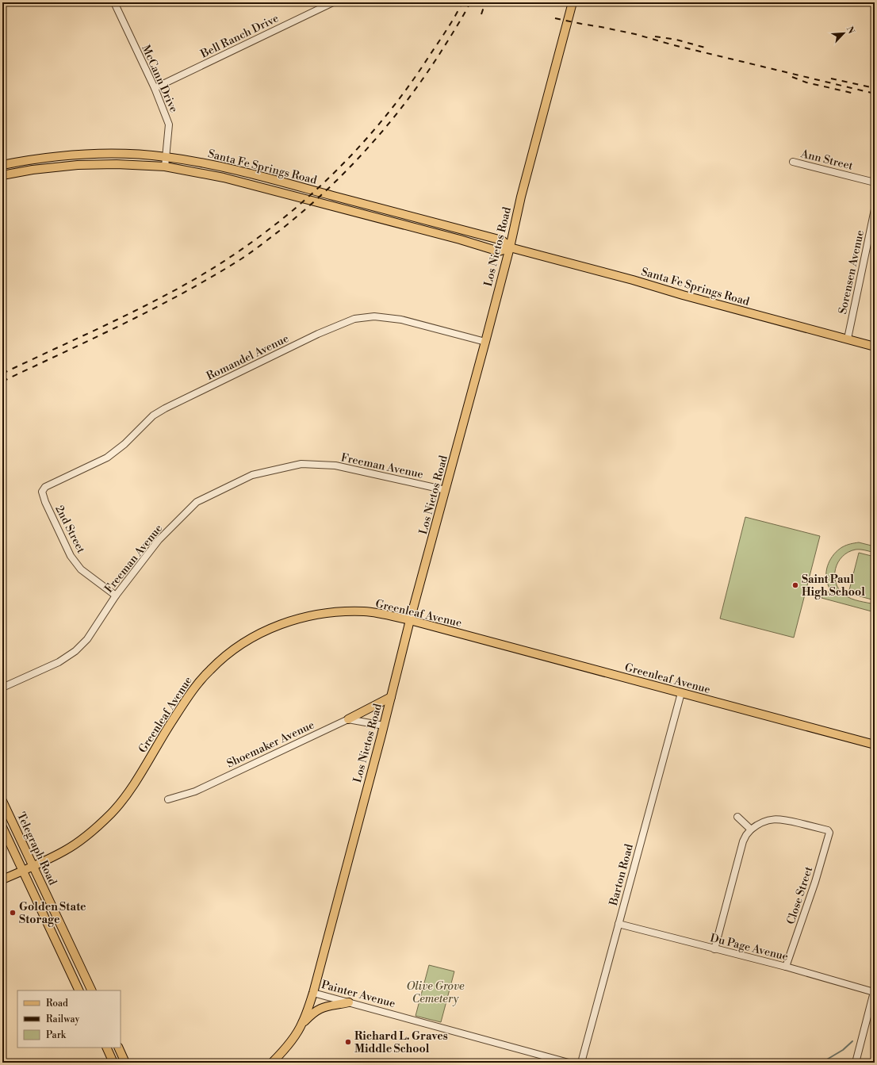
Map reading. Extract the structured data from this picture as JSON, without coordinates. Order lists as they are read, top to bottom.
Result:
{
  "streets": {
    "main road": [
      "Santa Fe Springs Road",
      "Los Nietos Road",
      "Greenleaf Avenue",
      "Telegraph Road",
      "Painter Avenue"
    ],
    "street": [
      "Bell Ranch Drive",
      "McCann Drive",
      "Ann Street",
      "Sorensen Avenue",
      "Romandel Avenue",
      "Freeman Avenue",
      "2nd Street",
      "Shoemaker Avenue",
      "Barton Road",
      "Close Street",
      "Du Page Avenue"
    ]
  },
  "crossings": [
    ["Bell Ranch Drive", "McCann Drive"],
    ["McCann Drive", "Santa Fe Springs Road"],
    ["Santa Fe Springs Road", "Los Nietos Road"],
    ["Santa Fe Springs Road", "Sorensen Avenue"],
    ["Los Nietos Road", "Romandel Avenue"],
    ["Los Nietos Road", "Freeman Avenue"],
    ["Los Nietos Road", "Greenleaf Avenue"],
    ["Los Nietos Road", "Painter Avenue"],
    ["Romandel Avenue", "2nd Street"],
    ["Freeman Avenue", "2nd Street"],
    ["Greenleaf Avenue", "Telegraph Road"],
    ["Greenleaf Avenue", "Barton Road"],
    ["Barton Road", "Du Page Avenue"],
    ["Close Street", "Du Page Avenue"]
  ],
  "parks": ["Olive Grove Cemetery"],
  "places": ["Saint Paul High School", "Golden State Storage", "Richard L. Graves Middle School"],
  "legend": ["Road", "Railway", "Park"],
  "north": "top right"
}
